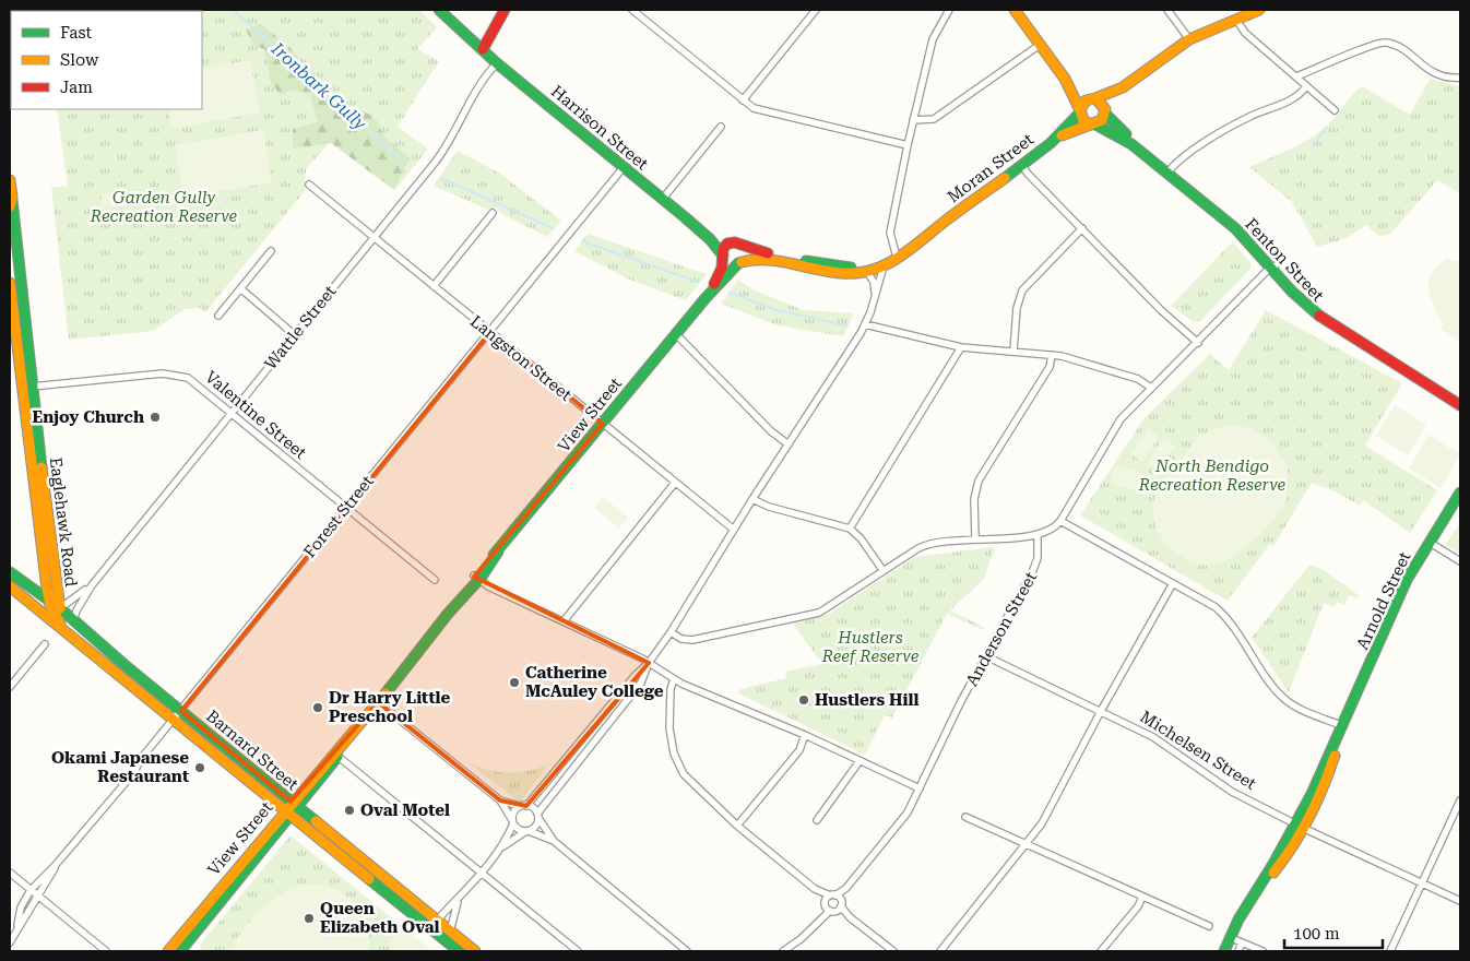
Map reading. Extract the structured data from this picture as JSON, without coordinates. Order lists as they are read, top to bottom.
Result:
{
  "streets": {
    "main road": [
      "Harrison Street",
      "Moran Street",
      "Fenton Street",
      "View Street",
      "Eaglehawk Road",
      "Arnold Street",
      "Barnard Street"
    ],
    "street": [
      "Wattle Street",
      "Langston Street",
      "Valentine Street",
      "Forest Street",
      "Anderson Street",
      "Michelsen Street"
    ]
  },
  "crossings": [
    ["Harrison Street", "Wattle Street"],
    ["Harrison Street", "View Street"],
    ["Harrison Street", "Forest Street"],
    ["Moran Street", "Fenton Street"],
    ["Wattle Street", "Langston Street"],
    ["Wattle Street", "Valentine Street"],
    ["Wattle Street", "Eaglehawk Road"],
    ["Wattle Street", "Barnard Street"],
    ["Langston Street", "View Street"],
    ["Langston Street", "Forest Street"],
    ["Valentine Street", "Forest Street"],
    ["Valentine Street", "Eaglehawk Road"],
    ["View Street", "Barnard Street"],
    ["Forest Street", "Barnard Street"],
    ["Eaglehawk Road", "Barnard Street"],
    ["Arnold Street", "Michelsen Street"],
    ["Anderson Street", "Michelsen Street"]
  ],
  "water": ["Ironbark Gully"],
  "parks": ["Garden Gully Recreation Reserve", "North Bendigo Recreation Reserve", "Hustlers Reef Reserve"],
  "places": [
    "Enjoy Church",
    "Catherine McAuley College",
    "Hustlers Hill",
    "Dr Harry Little Preschool",
    "Okami Japanese Restaurant",
    "Oval Motel",
    "Queen Elizabeth Oval"
  ],
  "legend": ["Fast", "Slow", "Jam"],
  "scale_bar": "100 m"
}
